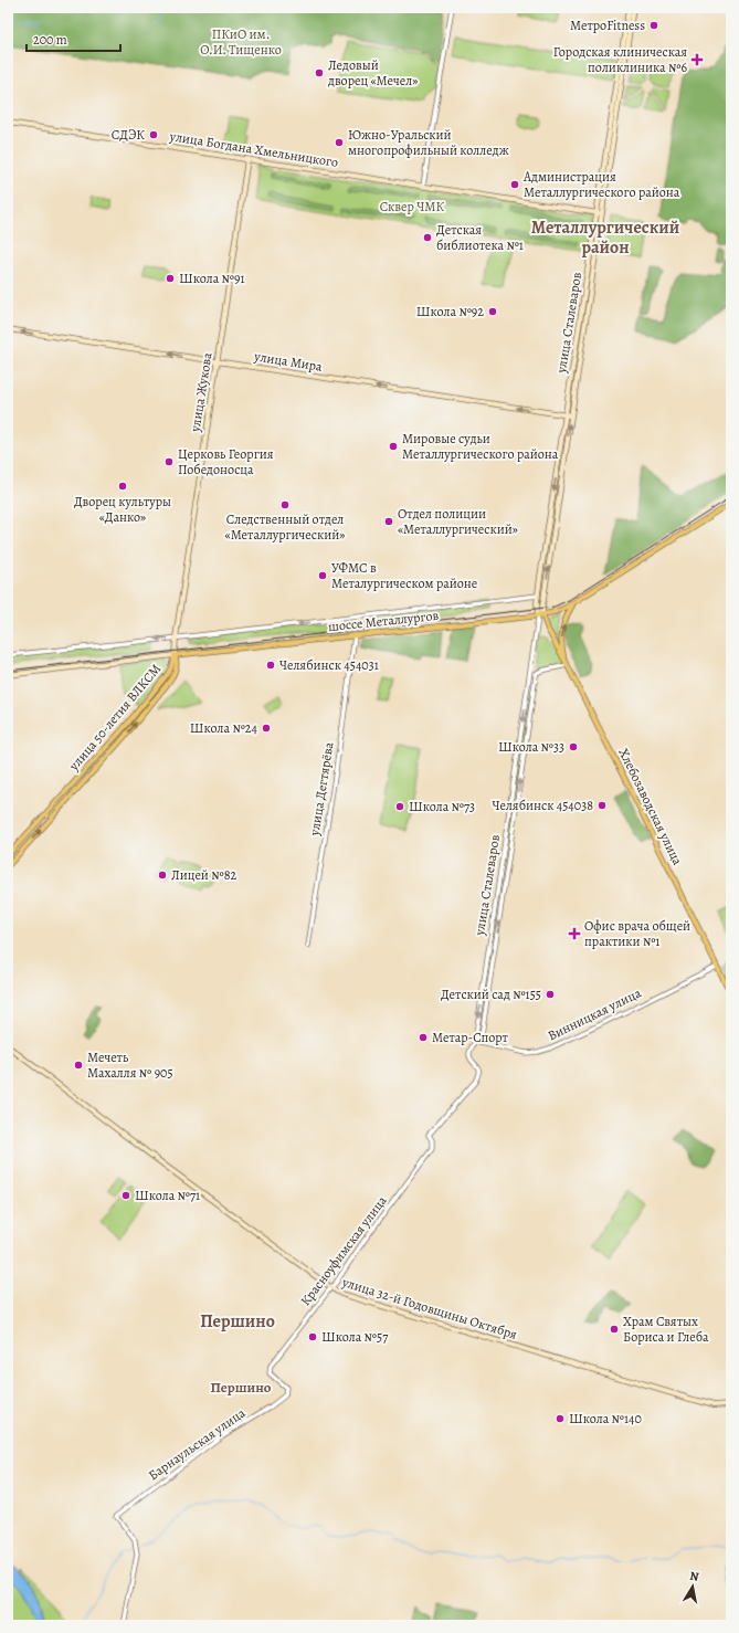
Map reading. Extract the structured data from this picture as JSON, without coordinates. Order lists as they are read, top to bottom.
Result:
{
  "streets": {
    "main road": [
      "улица Богдана Хмельницкого",
      "улица Сталеваров",
      "улица Мира",
      "улица Жукова",
      "шоссе Металлургов",
      "улица 50-летия ВЛКСМ",
      "Хлебозаводская улица",
      "улица 32-й Годовщины Октября"
    ],
    "street": [
      "улица Дегтярёва",
      "Винницкая улица",
      "Красноуфимская улица",
      "Барнаульская улица"
    ]
  },
  "crossings": [
    ["улица Богдана Хмельницкого", "улица Сталеваров"],
    ["улица Богдана Хмельницкого", "улица Жукова"],
    ["улица Сталеваров", "улица Мира"],
    ["улица Сталеваров", "шоссе Металлургов"],
    ["улица Сталеваров", "Хлебозаводская улица"],
    ["улица Сталеваров", "Винницкая улица"],
    ["улица Сталеваров", "Красноуфимская улица"],
    ["улица Мира", "улица Жукова"],
    ["улица Жукова", "шоссе Металлургов"],
    ["улица Жукова", "улица 50-летия ВЛКСМ"],
    ["шоссе Металлургов", "улица 50-летия ВЛКСМ"],
    ["шоссе Металлургов", "улица Дегтярёва"],
    ["шоссе Металлургов", "Хлебозаводская улица"],
    ["Хлебозаводская улица", "Винницкая улица"],
    ["Красноуфимская улица", "улица 32-й Годовщины Октября"],
    ["Красноуфимская улица", "Барнаульская улица"]
  ],
  "one_way": ["улица Мира", "шоссе Металлургов"],
  "districts": ["Металлургический район", "Першино", "Першино"],
  "parks": ["ПКиО им. О.И. Тищенко", "Сквер ЧМК"],
  "places": {
    "other": [
      "МетроFitness",
      "Ледовый дворец «Мечел»",
      "СДЭК",
      "Южно-Уральский многопрофильный колледж",
      "Администрация Металлургического района",
      "Детская библиотека №1",
      "Школа №91",
      "Школа №92",
      "Мировые судьи Металлургического района",
      "Церковь Георгия Победоносца",
      "Дворец культуры «Данко»",
      "Следственный отдел «Металлургический»",
      "Отдел полиции «Металлургический»",
      "УФМС в Металургическом районе",
      "Челябинск 454031",
      "Школа №24",
      "Школа №33",
      "Челябинск 454038",
      "Школа №73",
      "Лицей №82",
      "Детский сад №155",
      "Метар-Спорт",
      "Мечеть Махалля № 905",
      "Школа №71",
      "Храм Святых Бориса и Глеба",
      "Школа №57",
      "Школа №140"
    ],
    "health": ["Городская клиническая поликлиника №6", "Офис врача общей практики №1"]
  },
  "scale_bar": "200 m",
  "north": "top"
}
